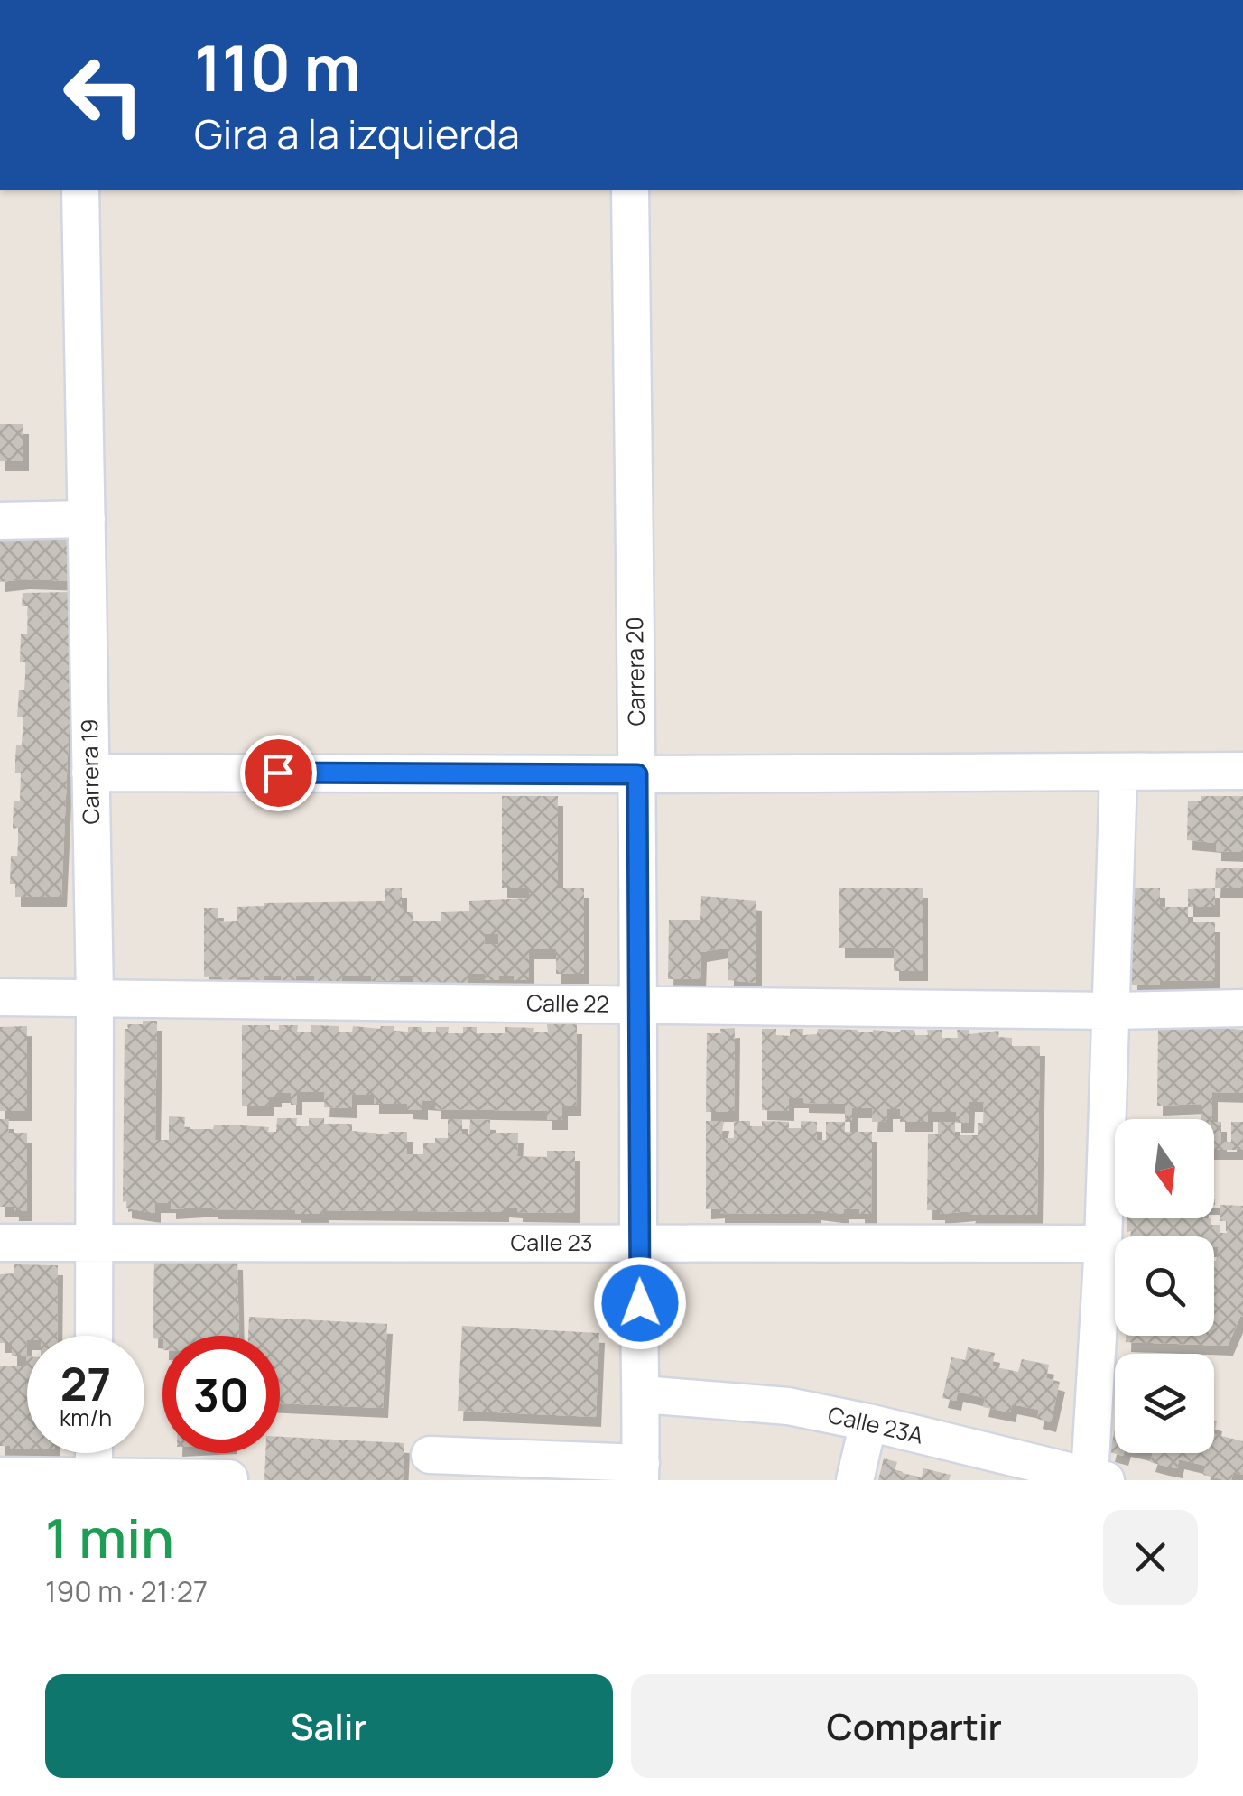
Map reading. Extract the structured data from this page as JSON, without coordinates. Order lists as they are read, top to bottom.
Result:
{
  "streets": {
    "street": [
      "Carrera 20",
      "Carrera 19",
      "Calle 22",
      "Calle 23",
      "Calle 23A"
    ]
  },
  "crossings": [
    ["Carrera 20", "Calle 22"],
    ["Carrera 20", "Calle 23"],
    ["Carrera 20", "Calle 23A"],
    ["Carrera 19", "Calle 22"],
    ["Carrera 19", "Calle 23"]
  ],
  "north": "bottom",
  "page": {
    "turn": ["110 m", "Gira a la izquierda"],
    "speed": "27 km/h",
    "limit": "30",
    "heading": ["1 min", "190 m · 21:27"],
    "buttons": ["Salir", "Compartir"]
  }
}
